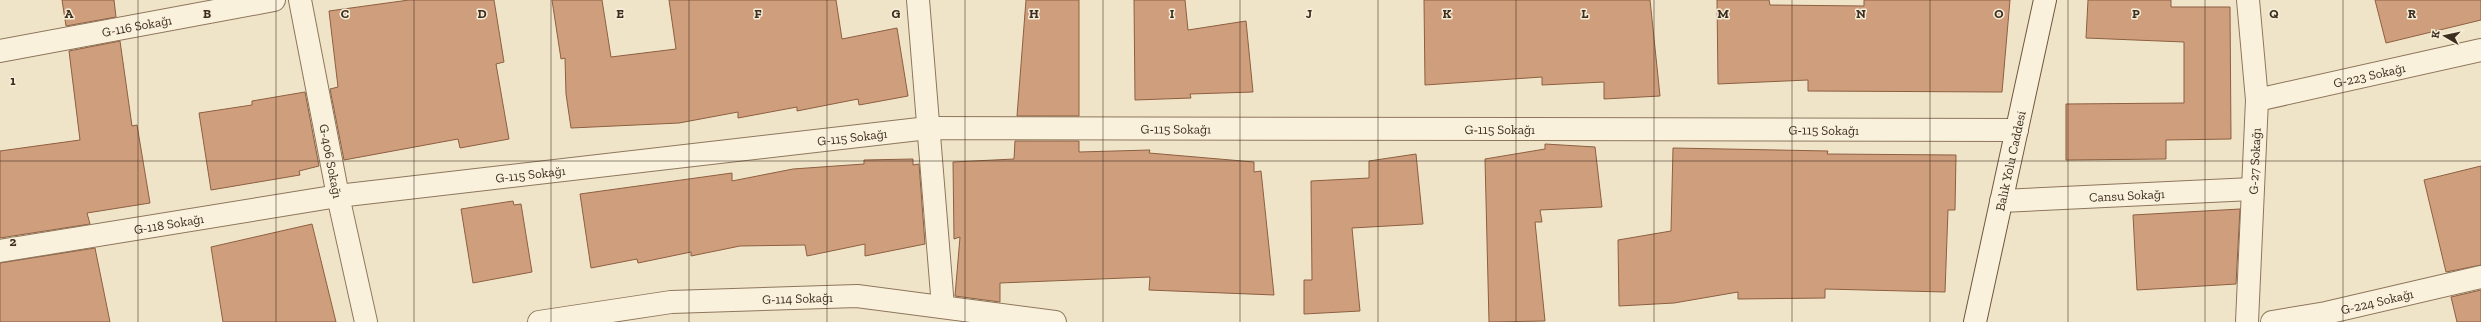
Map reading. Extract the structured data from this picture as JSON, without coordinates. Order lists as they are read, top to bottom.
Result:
{
  "streets": {
    "street": [
      "G-116 Sokağı",
      "G-223 Sokağı",
      "G-115 Sokağı",
      "G-406 Sokağı",
      "Balık Yolu Caddesi",
      "G-27 Sokağı",
      "Cansu Sokağı",
      "G-118 Sokağı",
      "G-114 Sokağı",
      "G-224 Sokağı"
    ]
  },
  "crossings": [
    ["G-223 Sokağı", "G-27 Sokağı"],
    ["G-115 Sokağı", "G-406 Sokağı"],
    ["G-115 Sokağı", "Balık Yolu Caddesi"],
    ["G-115 Sokağı", "G-118 Sokağı"],
    ["G-406 Sokağı", "G-118 Sokağı"],
    ["Balık Yolu Caddesi", "Cansu Sokağı"],
    ["G-27 Sokağı", "Cansu Sokağı"]
  ],
  "north": "left",
  "grid": {
    "columns": [
      "A",
      "B",
      "C",
      "D",
      "E",
      "F",
      "G",
      "H",
      "I",
      "J",
      "K",
      "L",
      "M",
      "N",
      "O",
      "P",
      "Q",
      "R"
    ],
    "rows": ["1", "2"]
  }
}
